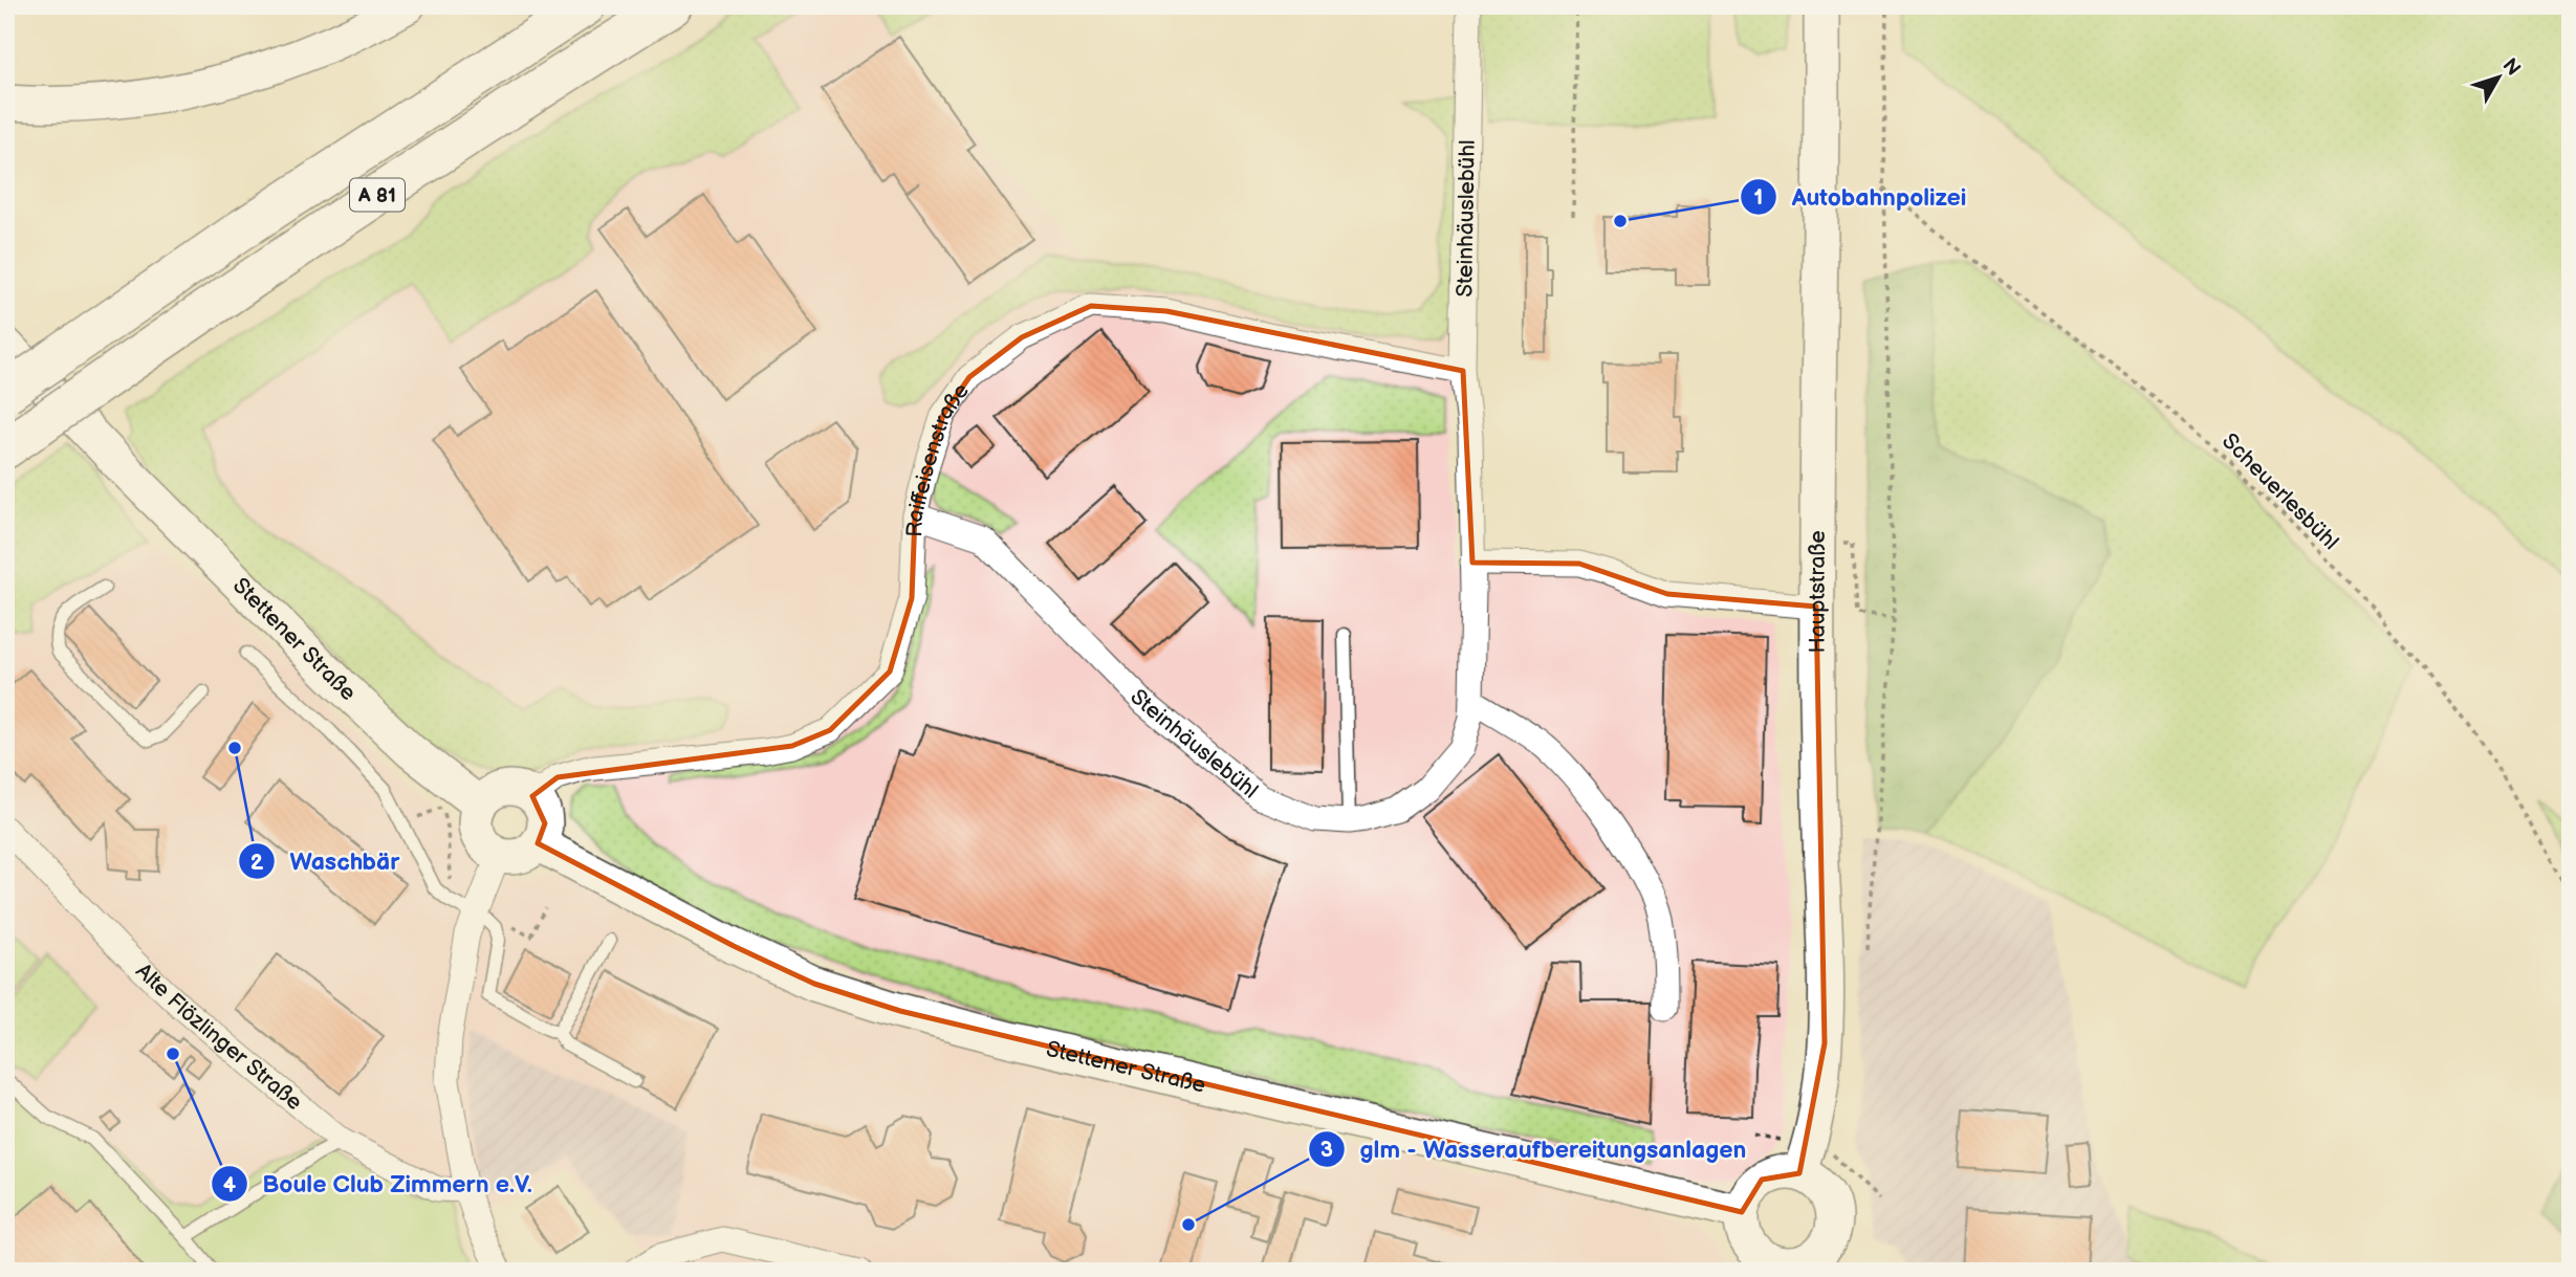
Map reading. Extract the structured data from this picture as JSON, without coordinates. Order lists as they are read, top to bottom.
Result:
{
  "streets": {
    "highway": ["A 81"],
    "street": [
      "Steinhäuslebühl",
      "Raiffeisenstraße",
      "Hauptstraße",
      "Stettener Straße",
      "Alte Flözlinger Straße"
    ],
    "path": ["Scheuerlesbühl"]
  },
  "crossings": [
    ["Steinhäuslebühl", "Raiffeisenstraße"],
    ["Raiffeisenstraße", "Stettener Straße"],
    ["Hauptstraße", "Stettener Straße"]
  ],
  "places": [
    "Autobahnpolizei",
    "Waschbär",
    "Boule Club Zimmern e.V.",
    "glm - Wasseraufbereitungsanlagen"
  ],
  "north": "top right"
}
